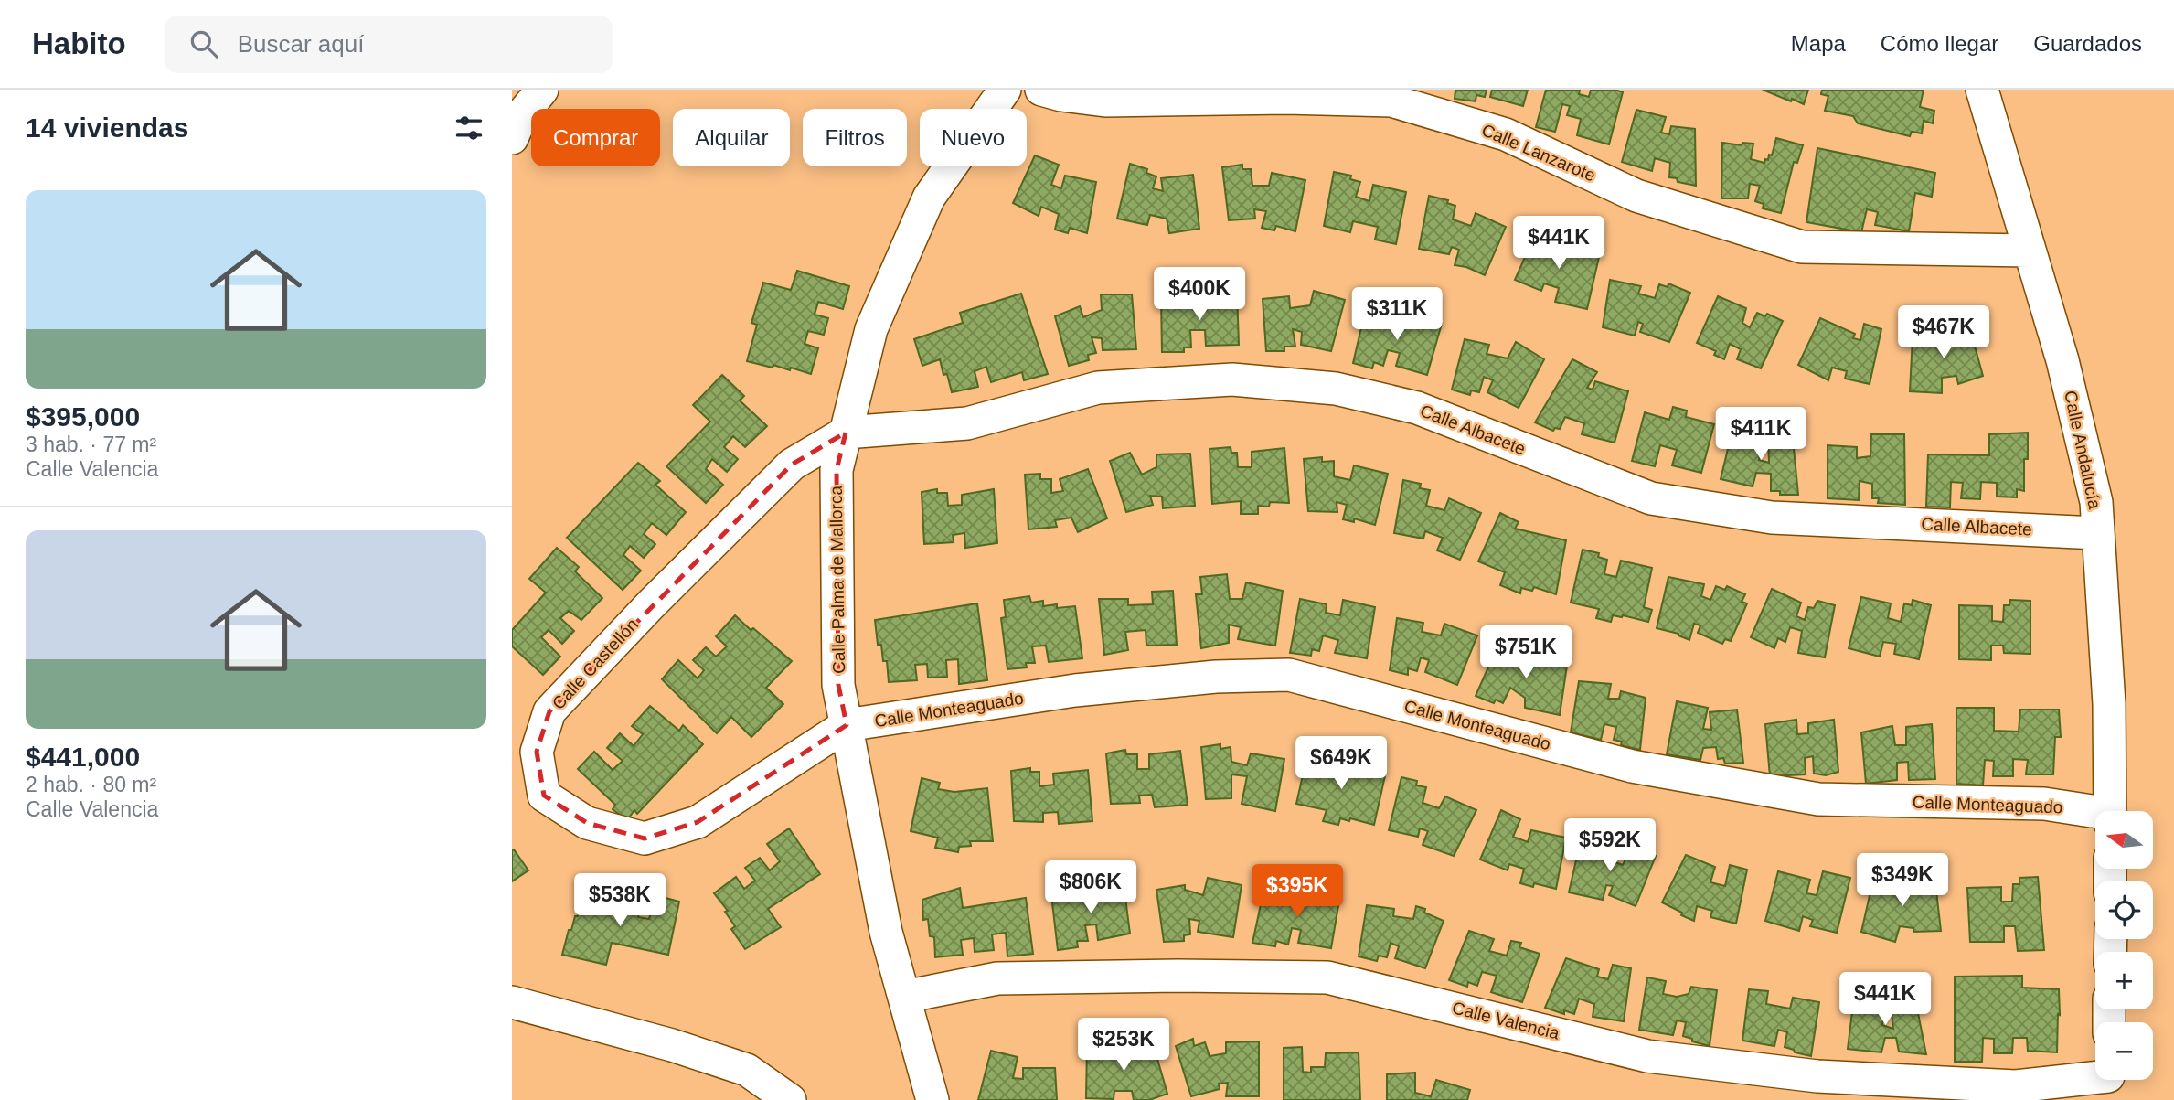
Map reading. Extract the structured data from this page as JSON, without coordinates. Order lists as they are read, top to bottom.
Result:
{
  "streets": {
    "street": [
      "Calle Lanzarote",
      "Calle Albacete",
      "Calle Andalucía",
      "Calle Palma de Mallorca",
      "Calle Castellón",
      "Calle Monteaguado",
      "Calle Valencia"
    ]
  },
  "crossings": [
    ["Calle Lanzarote", "Calle Andalucía"],
    ["Calle Albacete", "Calle Andalucía"],
    ["Calle Albacete", "Calle Palma de Mallorca"],
    ["Calle Albacete", "Calle Castellón"],
    ["Calle Palma de Mallorca", "Calle Castellón"],
    ["Calle Palma de Mallorca", "Calle Monteaguado"],
    ["Calle Palma de Mallorca", "Calle Valencia"],
    ["Calle Castellón", "Calle Monteaguado"]
  ],
  "north": "left",
  "page": {
    "header": "Habito",
    "search": "Buscar aquí",
    "nav": ["Mapa", "Cómo llegar", "Guardados"],
    "heading": "14 viviendas",
    "chip": [
      "Comprar",
      "Alquilar",
      "Filtros",
      "Nuevo"
    ],
    "list": [
      {
        "name": "$395,000",
        "note": "3 hab. · 77 m² · Calle Valencia"
      },
      {
        "name": "$441,000",
        "note": "2 hab. · 80 m² · Calle Valencia"
      }
    ],
    "price": [
      "$441K",
      "$400K",
      "$311K",
      "$467K",
      "$411K",
      "$751K",
      "$649K",
      "$592K",
      "$349K",
      "$806K",
      "$395K",
      "$538K",
      "$441K",
      "$253K"
    ],
    "map_buttons": ["+", "−"]
  }
}
